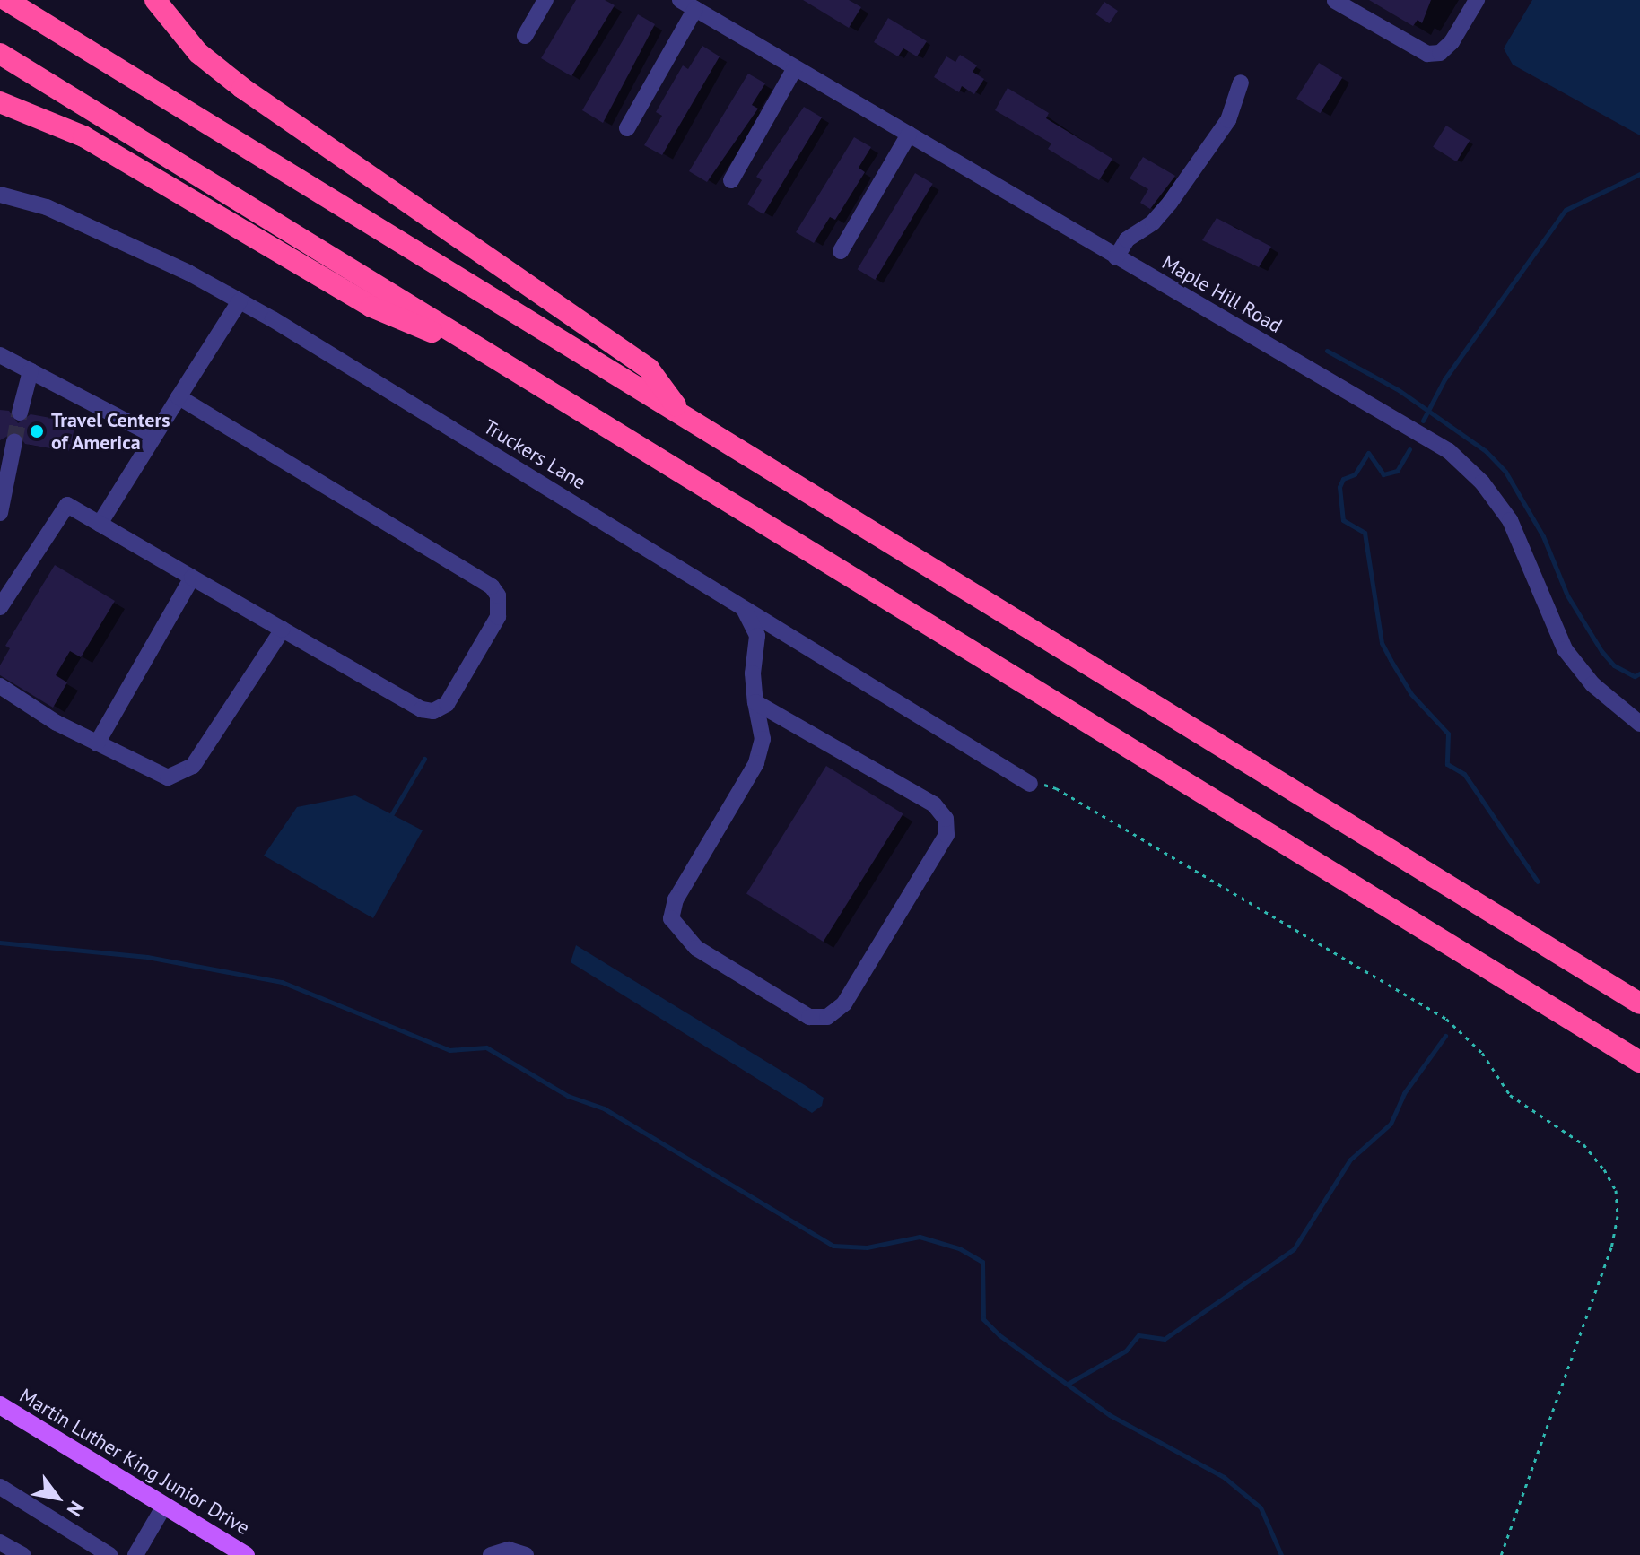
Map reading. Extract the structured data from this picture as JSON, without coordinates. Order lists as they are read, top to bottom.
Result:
{
  "streets": {
    "main road": ["Martin Luther King Junior Drive"],
    "street": ["Maple Hill Road", "Truckers Lane"]
  },
  "places": ["Travel Centers of America"],
  "north": "bottom right"
}
